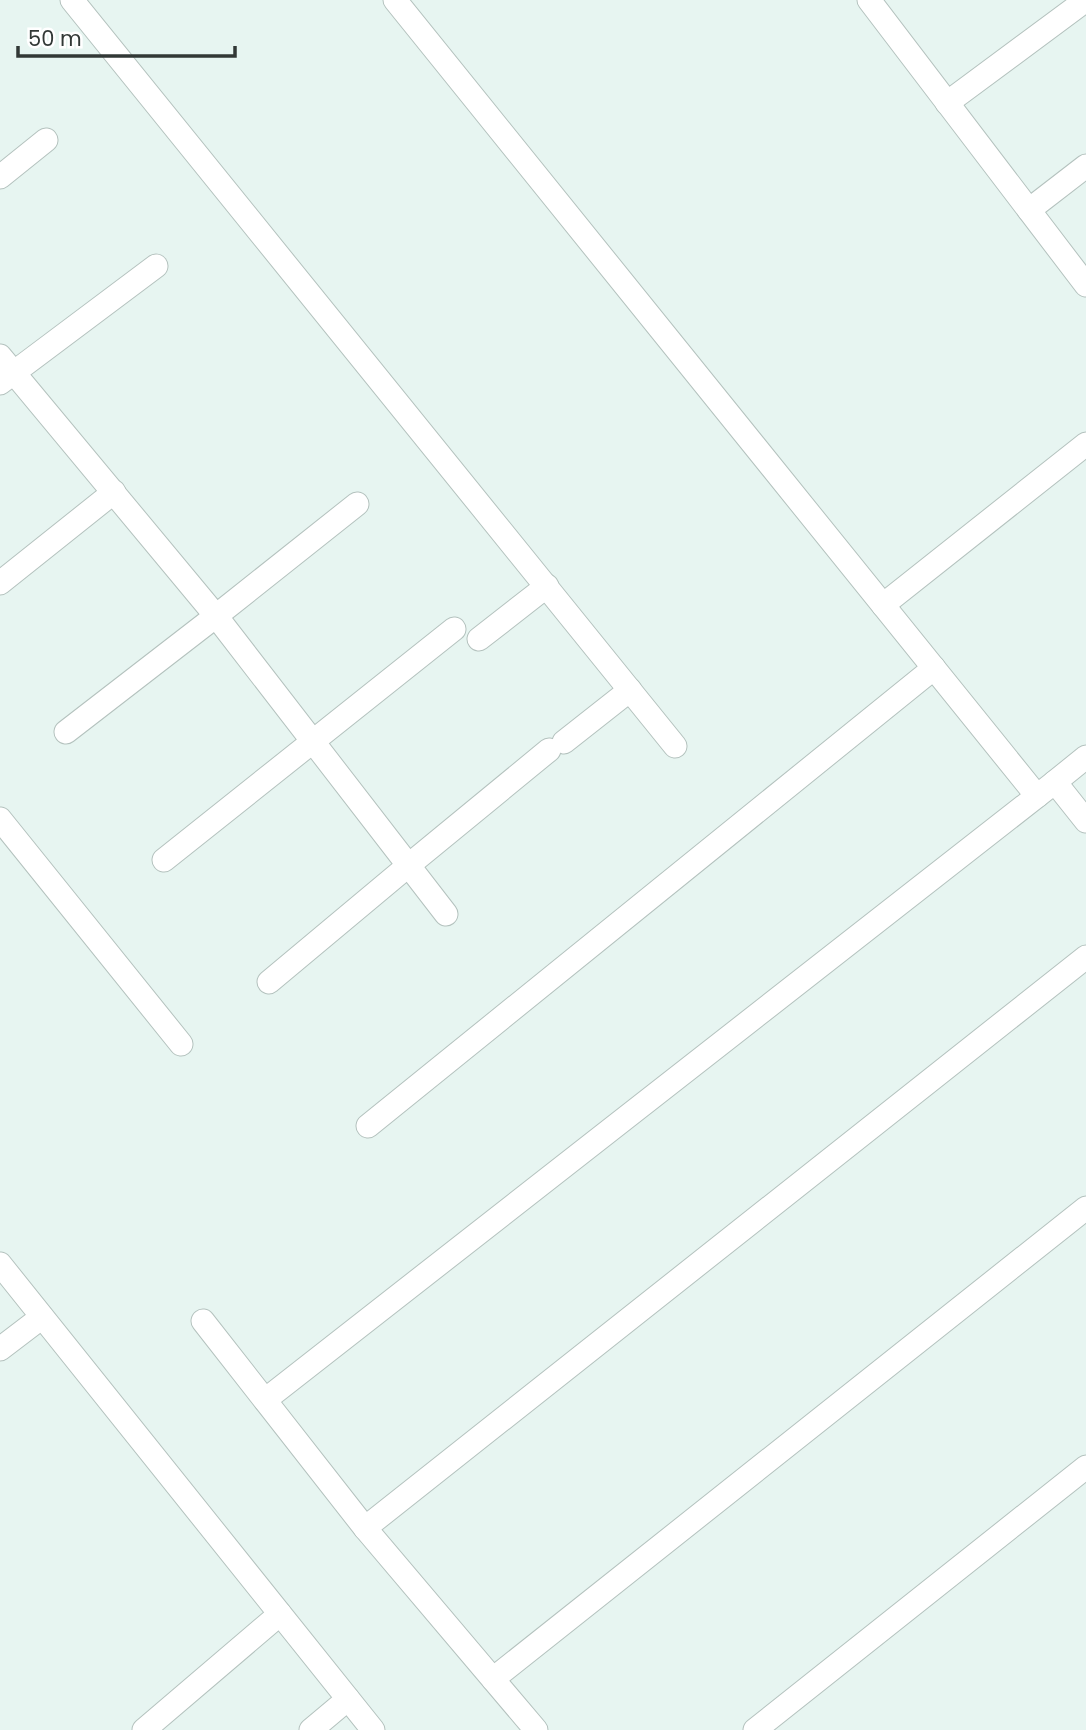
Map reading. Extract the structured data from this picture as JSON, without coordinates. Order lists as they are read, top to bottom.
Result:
{
  "scale_bar": "50 m"
}
